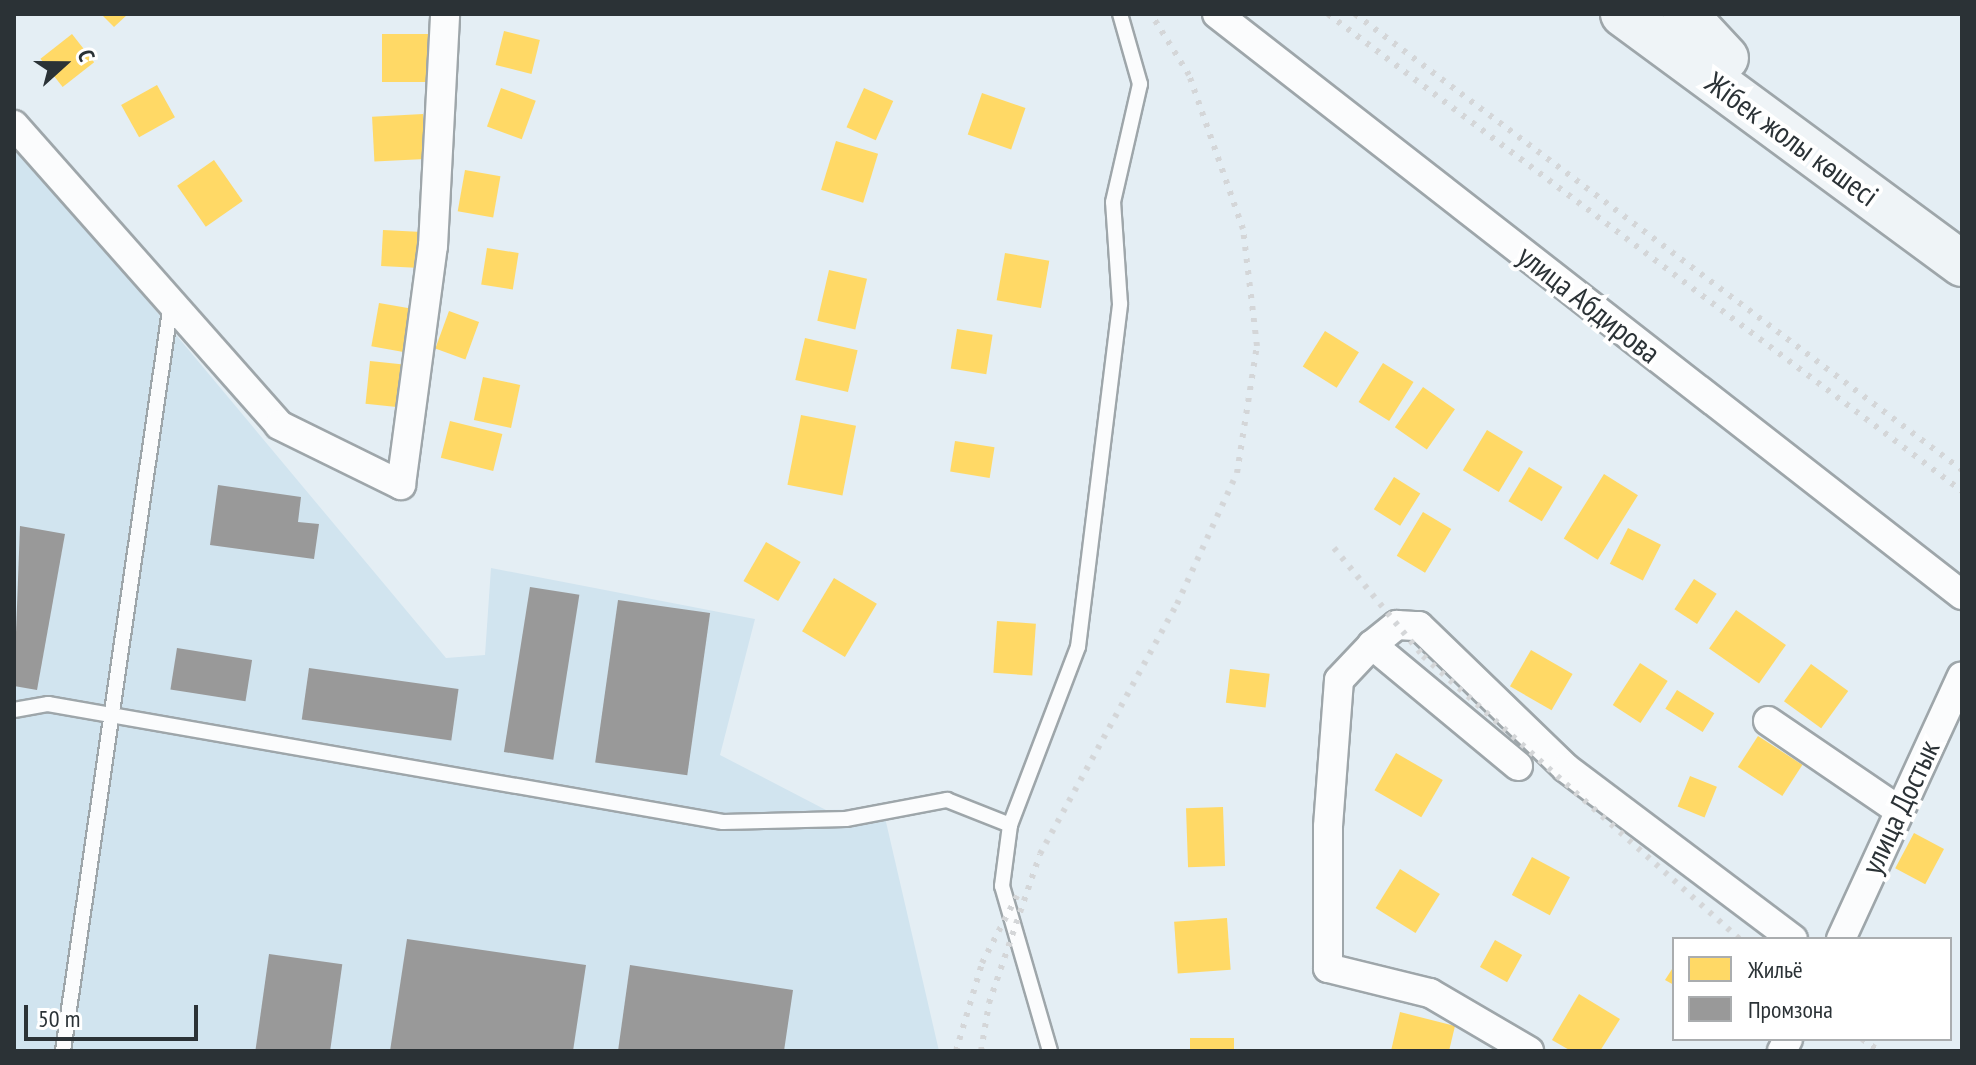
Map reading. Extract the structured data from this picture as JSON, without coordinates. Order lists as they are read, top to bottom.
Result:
{
  "streets": {
    "main road": ["Жібек жолы көшесі"],
    "street": ["улица Абдирова", "улица Достык"]
  },
  "legend": ["Жильё", "Промзона"],
  "scale_bar": "50 m",
  "north": "right"
}
